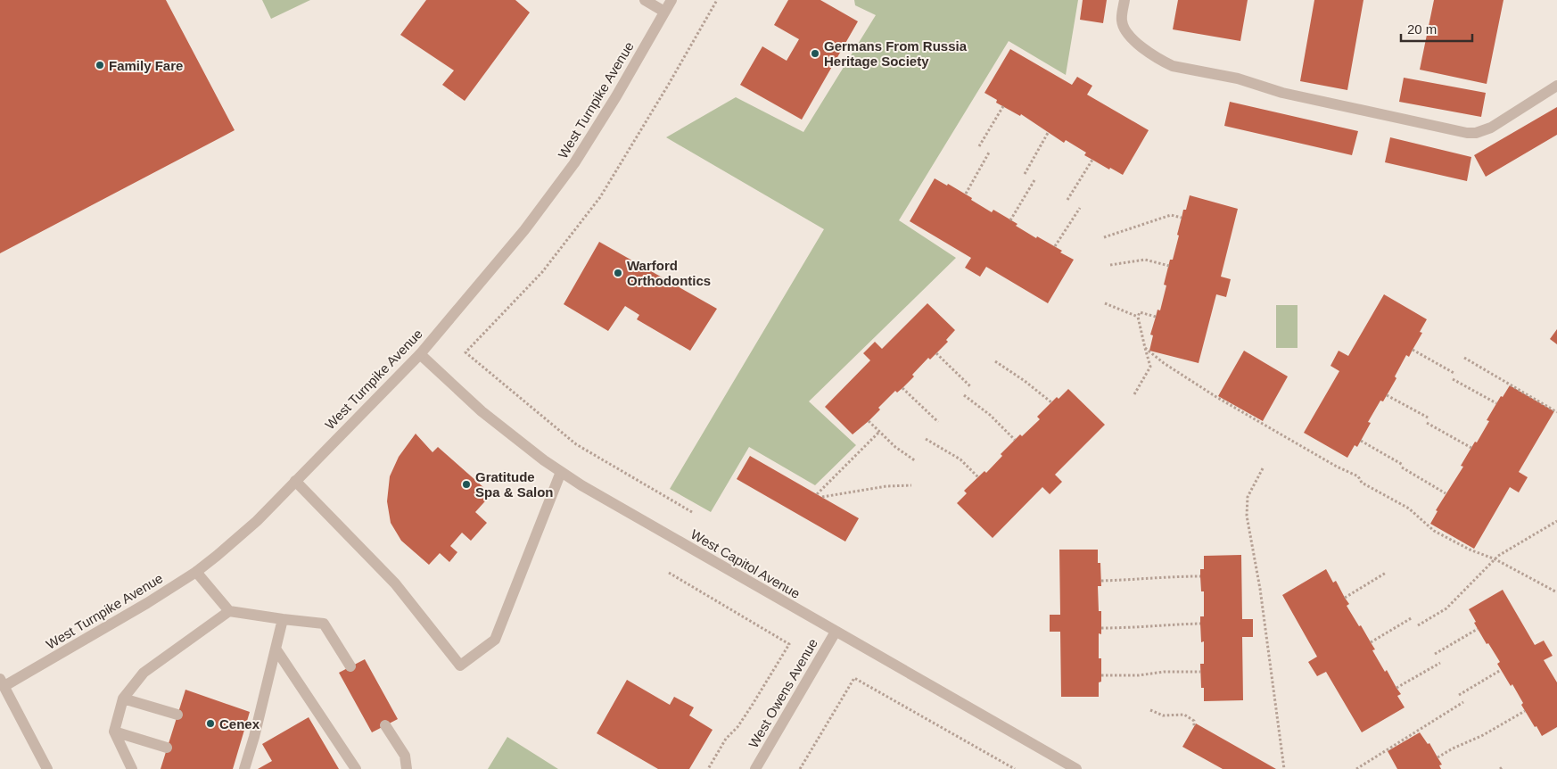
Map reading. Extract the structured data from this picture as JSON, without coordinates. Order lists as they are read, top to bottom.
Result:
{
  "streets": {
    "street": ["West Turnpike Avenue", "West Capitol Avenue", "West Owens Avenue"]
  },
  "crossings": [
    ["West Turnpike Avenue", "West Capitol Avenue"],
    ["West Capitol Avenue", "West Owens Avenue"]
  ],
  "places": [
    "Germans From Russia Heritage Society",
    "Family Fare",
    "Warford Orthodontics",
    "Gratitude Spa & Salon",
    "Cenex"
  ],
  "scale_bar": "20 m"
}
